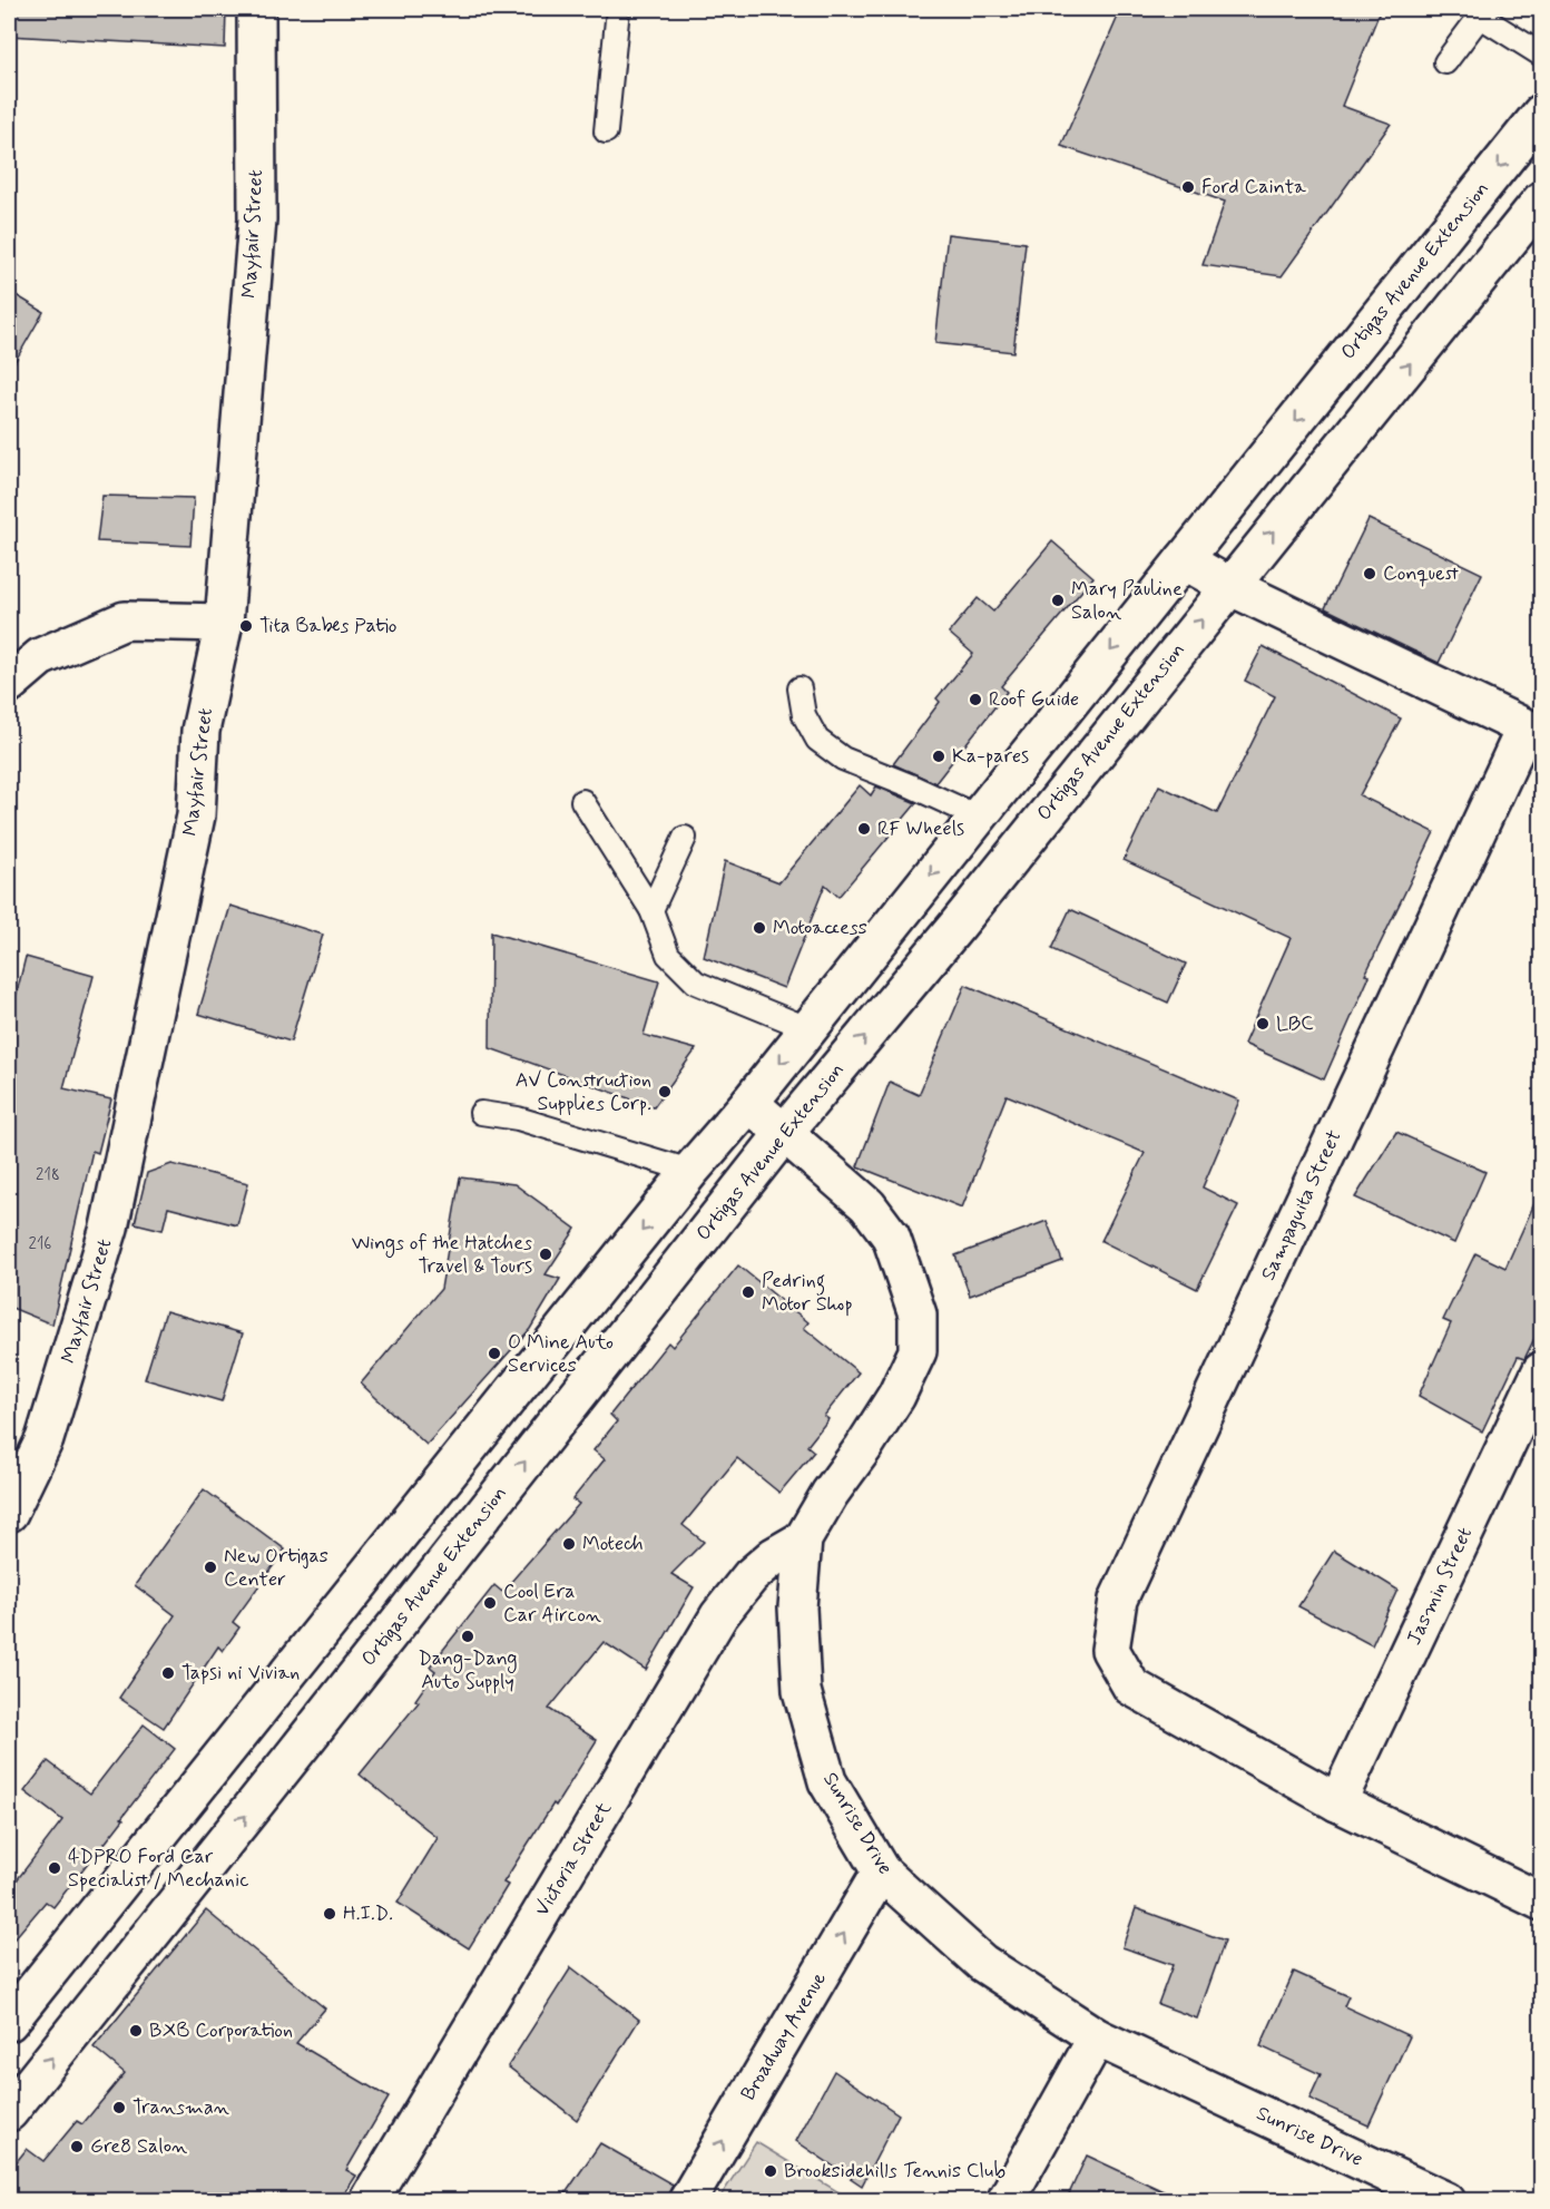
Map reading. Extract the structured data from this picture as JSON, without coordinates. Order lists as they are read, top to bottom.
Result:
{
  "streets": {
    "street": [
      "Mayfair Street",
      "Ortigas Avenue Extension",
      "Sampaguita Street",
      "Jasmin Street",
      "Sunrise Drive",
      "Victoria Street",
      "Broadway Avenue"
    ]
  },
  "crossings": [
    ["Ortigas Avenue Extension", "Sunrise Drive"],
    ["Sampaguita Street", "Jasmin Street"],
    ["Sunrise Drive", "Victoria Street"],
    ["Sunrise Drive", "Broadway Avenue"]
  ],
  "places": [
    "Ford Cainta",
    "Conquest",
    "Mary Pauline Salon",
    "Tita Babes Patio",
    "Roof Guide",
    "Ka-pares",
    "RF Wheels",
    "Motoaccess",
    "LBC",
    "AV Construction Supplies Corp.",
    "Wings of the Hatches Travel & Tours",
    "Pedring Motor Shop",
    "O Mine Auto Services",
    "Motech",
    "New Ortigas Center",
    "Cool Era Car Aircon",
    "Dang-Dang Auto Supply",
    "Tapsi ni Vivian",
    "4DPRO Ford Car Specialist / Mechanic",
    "H.I.D.",
    "BXB Corporation",
    "Transman",
    "Gre8 Salon",
    "Brooksidehills Tennis Club"
  ],
  "house_numbers": ["218", "216"]
}
